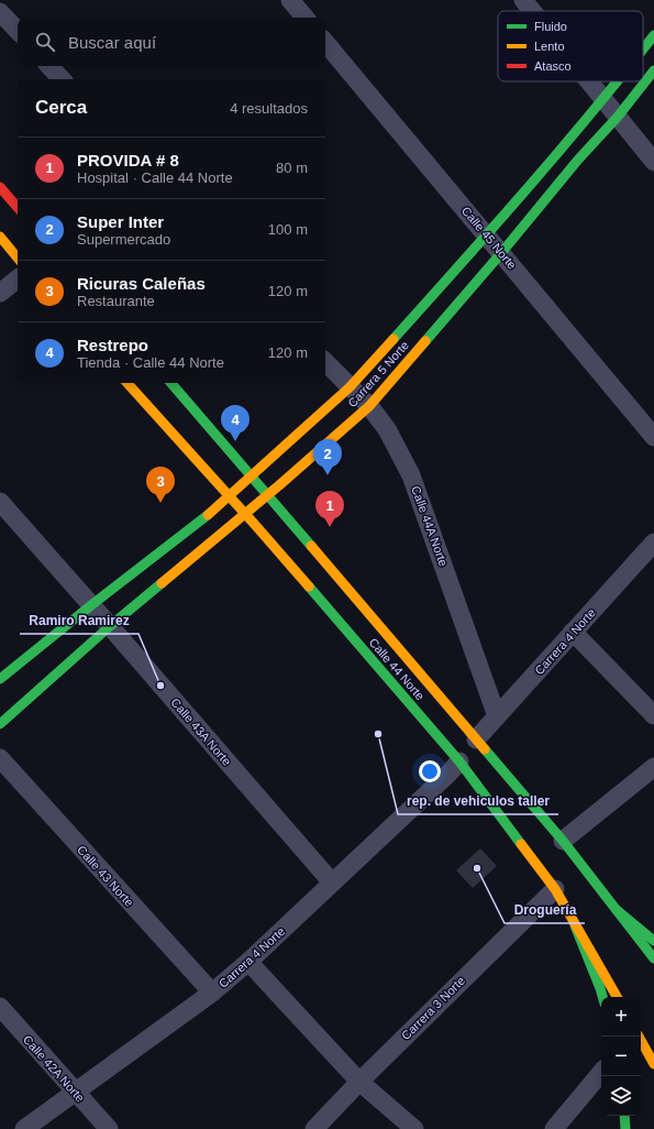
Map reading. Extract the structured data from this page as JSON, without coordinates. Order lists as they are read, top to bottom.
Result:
{
  "streets": {
    "street": [
      "Calle 45 Norte",
      "Carrera 5 Norte",
      "Calle 44A Norte",
      "Carrera 4 Norte",
      "Calle 44 Norte",
      "Calle 43A Norte",
      "Calle 43 Norte",
      "Carrera 3 Norte",
      "Calle 42A Norte"
    ]
  },
  "crossings": [
    ["Calle 45 Norte", "Carrera 5 Norte"],
    ["Carrera 5 Norte", "Calle 44A Norte"],
    ["Carrera 5 Norte", "Calle 44 Norte"],
    ["Carrera 5 Norte", "Calle 43A Norte"],
    ["Calle 44A Norte", "Carrera 4 Norte"],
    ["Carrera 4 Norte", "Calle 44 Norte"],
    ["Carrera 4 Norte", "Calle 43A Norte"],
    ["Carrera 4 Norte", "Calle 43 Norte"],
    ["Carrera 4 Norte", "Calle 42A Norte"],
    ["Calle 44 Norte", "Carrera 3 Norte"]
  ],
  "places": ["Ramiro Ramirez", "rep. de vehiculos taller", "Droguería"],
  "legend": ["Fluido", "Lento", "Atasco"],
  "page": {
    "search": "Buscar aquí",
    "heading": ["Cerca", "4 resultados"],
    "list": [
      {
        "mark": "1",
        "name": "PROVIDA # 8",
        "note": "Hospital · Calle 44 Norte",
        "value": "80 m"
      },
      {
        "mark": "2",
        "name": "Super Inter",
        "note": "Supermercado",
        "value": "100 m"
      },
      {
        "mark": "3",
        "name": "Ricuras Caleñas",
        "note": "Restaurante",
        "value": "120 m"
      },
      {
        "mark": "4",
        "name": "Restrepo",
        "note": "Tienda · Calle 44 Norte",
        "value": "120 m"
      }
    ],
    "pins": [
      "4",
      "2",
      "3",
      "1"
    ],
    "map_buttons": ["+", "−"]
  }
}
